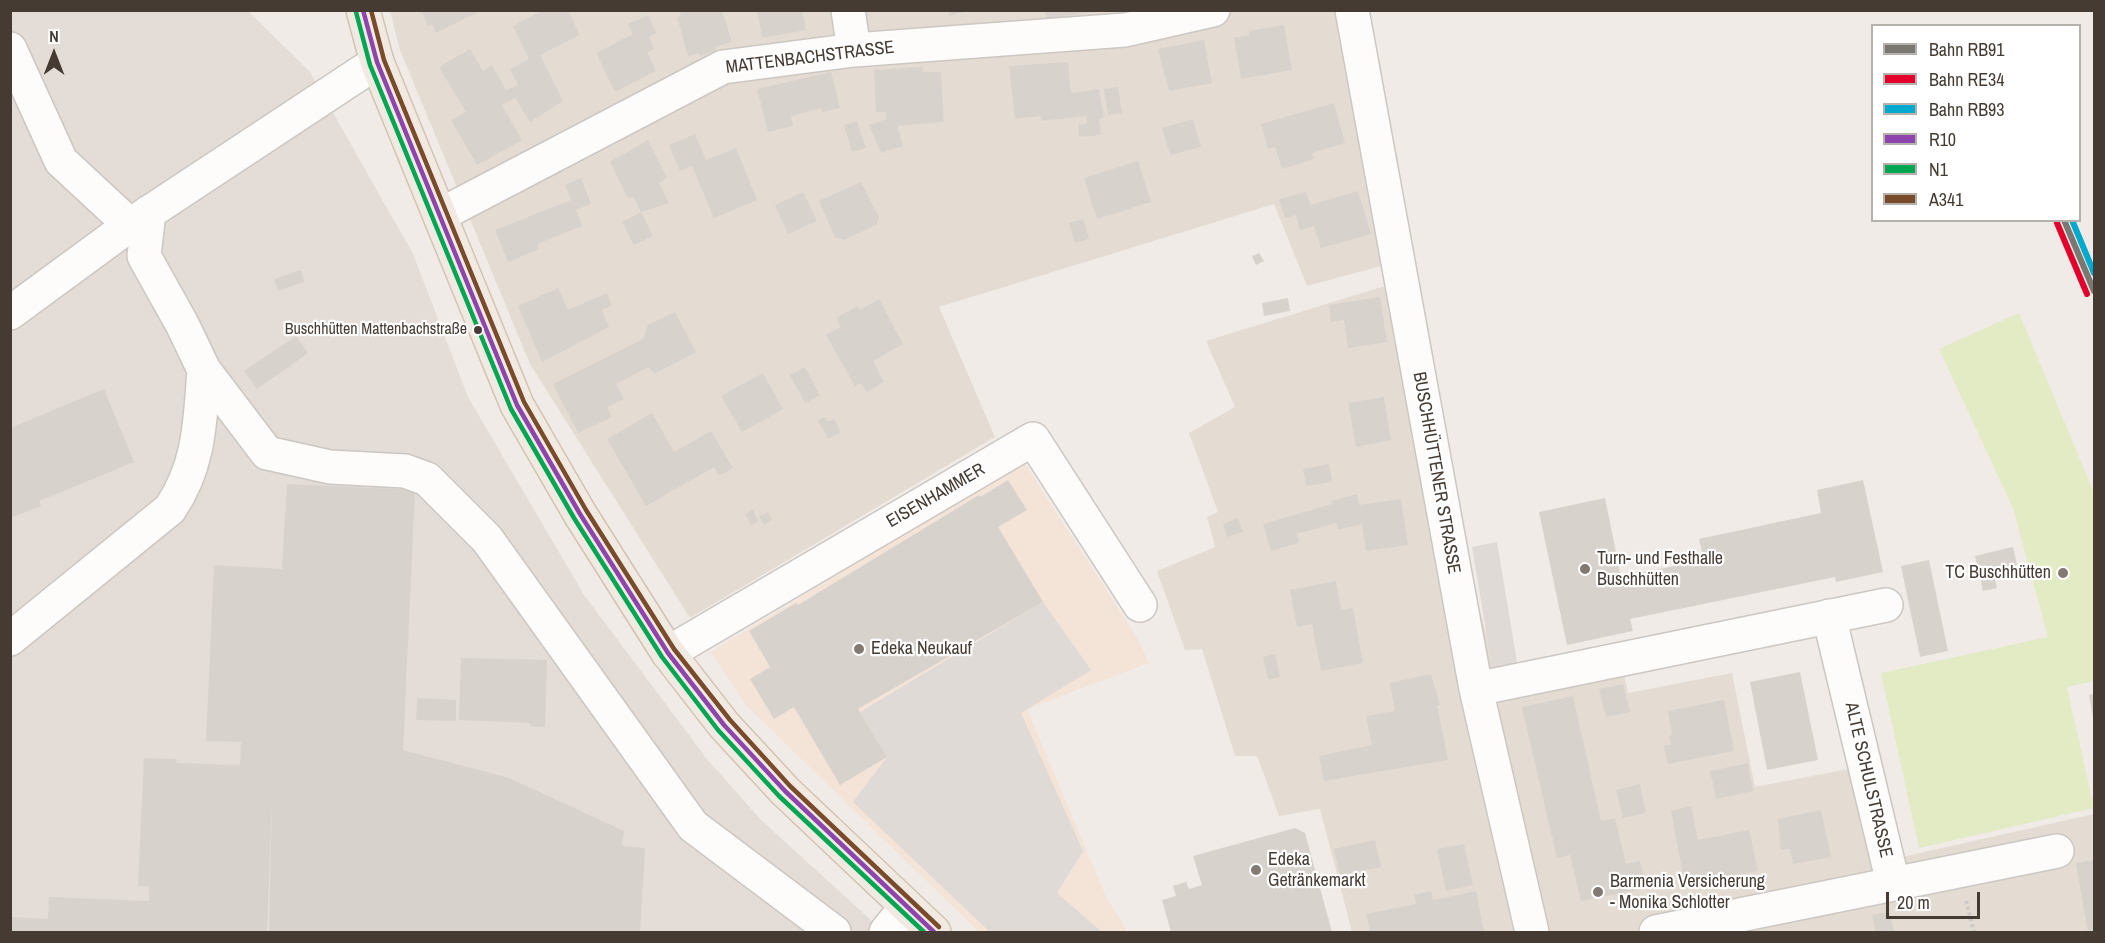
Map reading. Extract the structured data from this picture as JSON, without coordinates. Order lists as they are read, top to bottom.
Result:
{
  "streets": {
    "street": [
      "MATTENBACHSTRASSE",
      "BUSCHHÜTTENER STRASSE",
      "EISENHAMMER",
      "ALTE SCHULSTRASSE"
    ]
  },
  "places": [
    "Buschhütten Mattenbachstraße",
    "Turn- und Festhalle Buschhütten",
    "TC Buschhütten",
    "Edeka Neukauf",
    "Edeka Getränkemarkt",
    "Barmenia Versicherung - Monika Schlotter"
  ],
  "lines": [
    "transit line R10",
    "transit line A341",
    "transit line N1",
    "rail line RB91",
    "rail line RB93",
    "rail line RE34"
  ],
  "legend": [
    "Bahn RB91",
    "Bahn RE34",
    "Bahn RB93",
    "R10",
    "N1",
    "A341"
  ],
  "scale_bar": "20 m",
  "north": "top"
}
